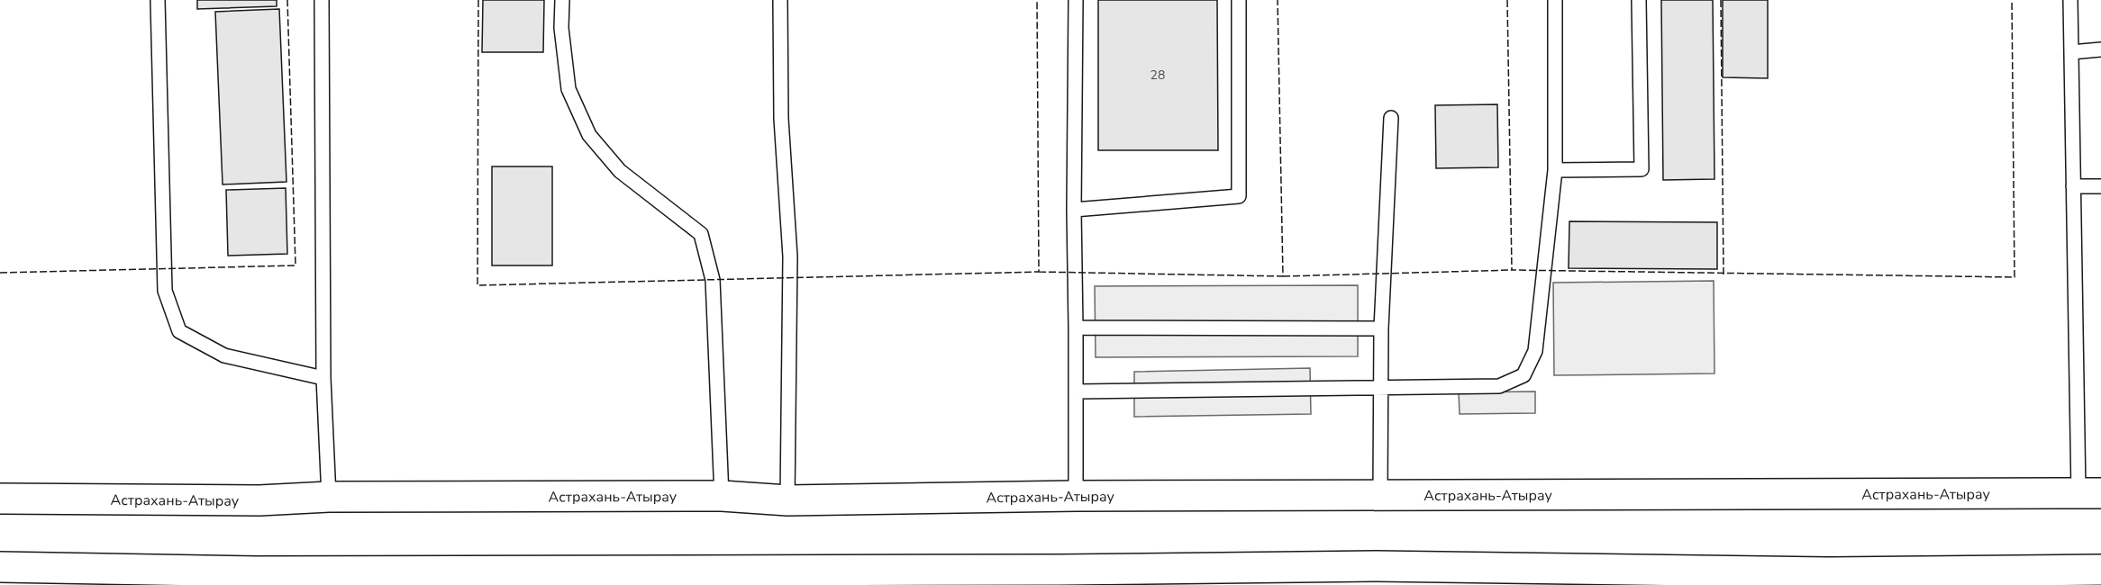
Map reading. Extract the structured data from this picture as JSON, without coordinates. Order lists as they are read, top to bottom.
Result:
{
  "streets": {
    "highway": ["Астрахань-Атырау"]
  },
  "house_numbers": ["28"]
}
